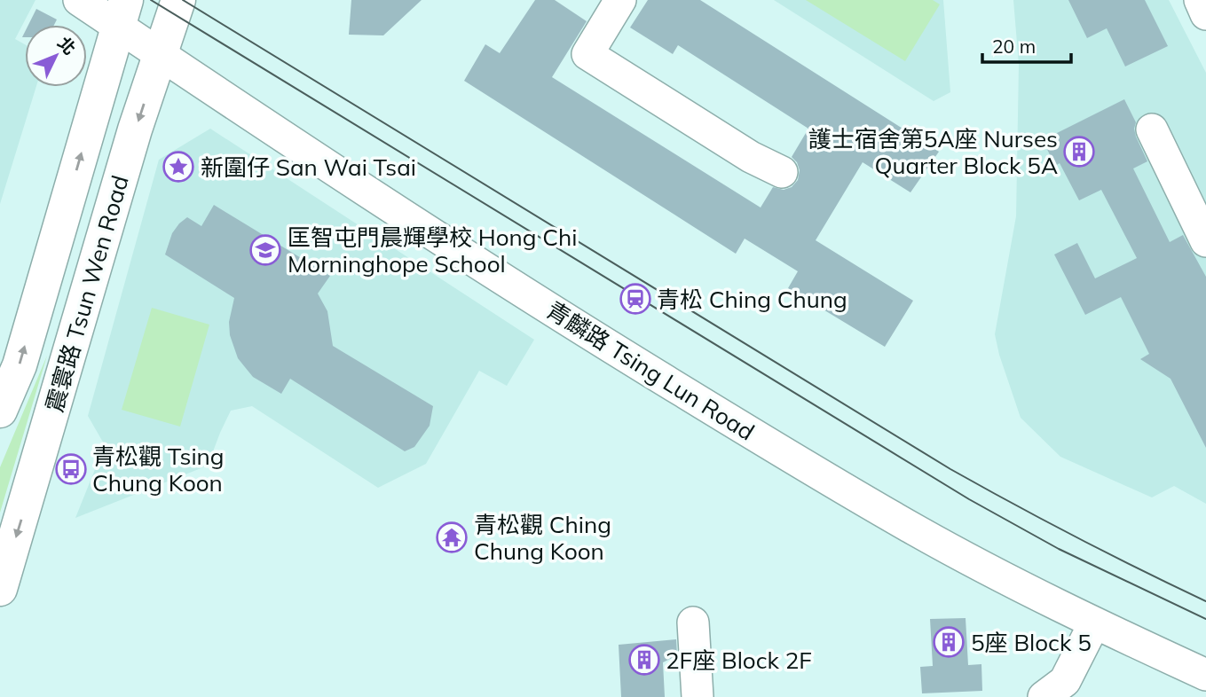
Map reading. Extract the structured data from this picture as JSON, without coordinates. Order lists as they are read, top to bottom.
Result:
{
  "streets": {
    "main road": ["震寰路 Tsun Wen Road"],
    "street": ["青麟路 Tsing Lun Road"]
  },
  "crossings": [
    ["震寰路 Tsun Wen Road", "青麟路 Tsing Lun Road"]
  ],
  "places": {
    "building": ["護士宿舍第5A座 Nurses Quarter Block 5A", "5座 Block 5", "2F座 Block 2F"],
    "place": ["新圍仔 San Wai Tsai"],
    "school or university": ["匡智屯門晨輝學校 Hong Chi Morninghope School"],
    "station": ["青松 Ching Chung"],
    "bus stop": ["青松觀 Tsing Chung Koon"],
    "temple": ["青松觀 Ching Chung Koon"]
  },
  "scale_bar": "20 m",
  "north": "top right"
}
